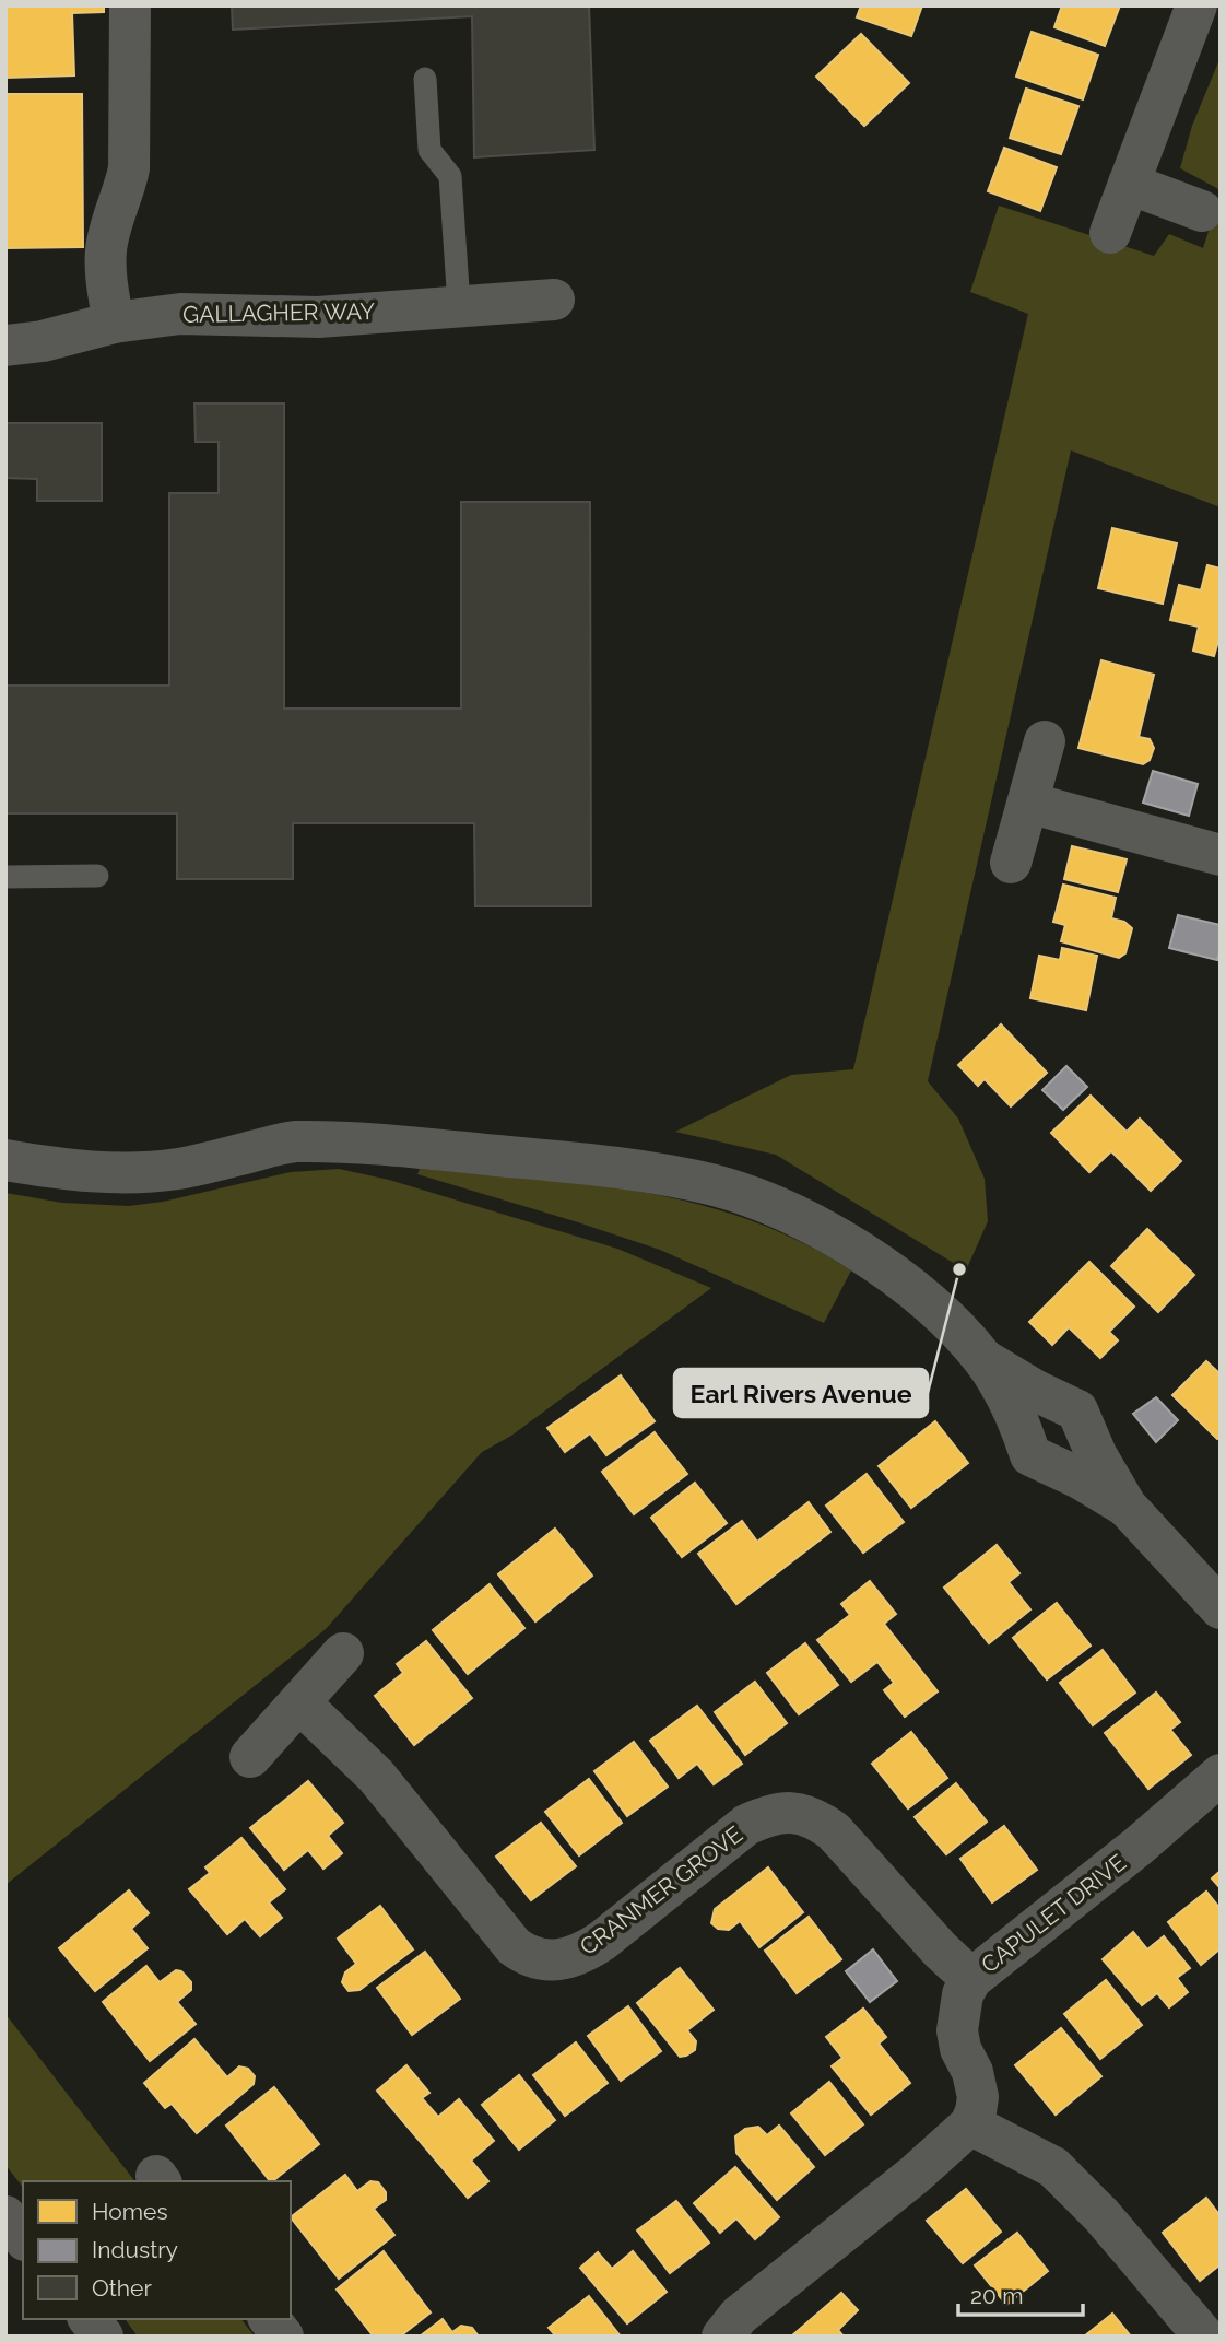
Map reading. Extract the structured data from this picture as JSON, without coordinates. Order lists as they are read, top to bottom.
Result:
{
  "streets": {
    "street": ["GALLAGHER WAY", "CRANMER GROVE", "CAPULET DRIVE"]
  },
  "crossings": [
    ["CRANMER GROVE", "CAPULET DRIVE"]
  ],
  "places": ["Earl Rivers Avenue"],
  "legend": ["Homes", "Industry", "Other"],
  "scale_bar": "20 m"
}
